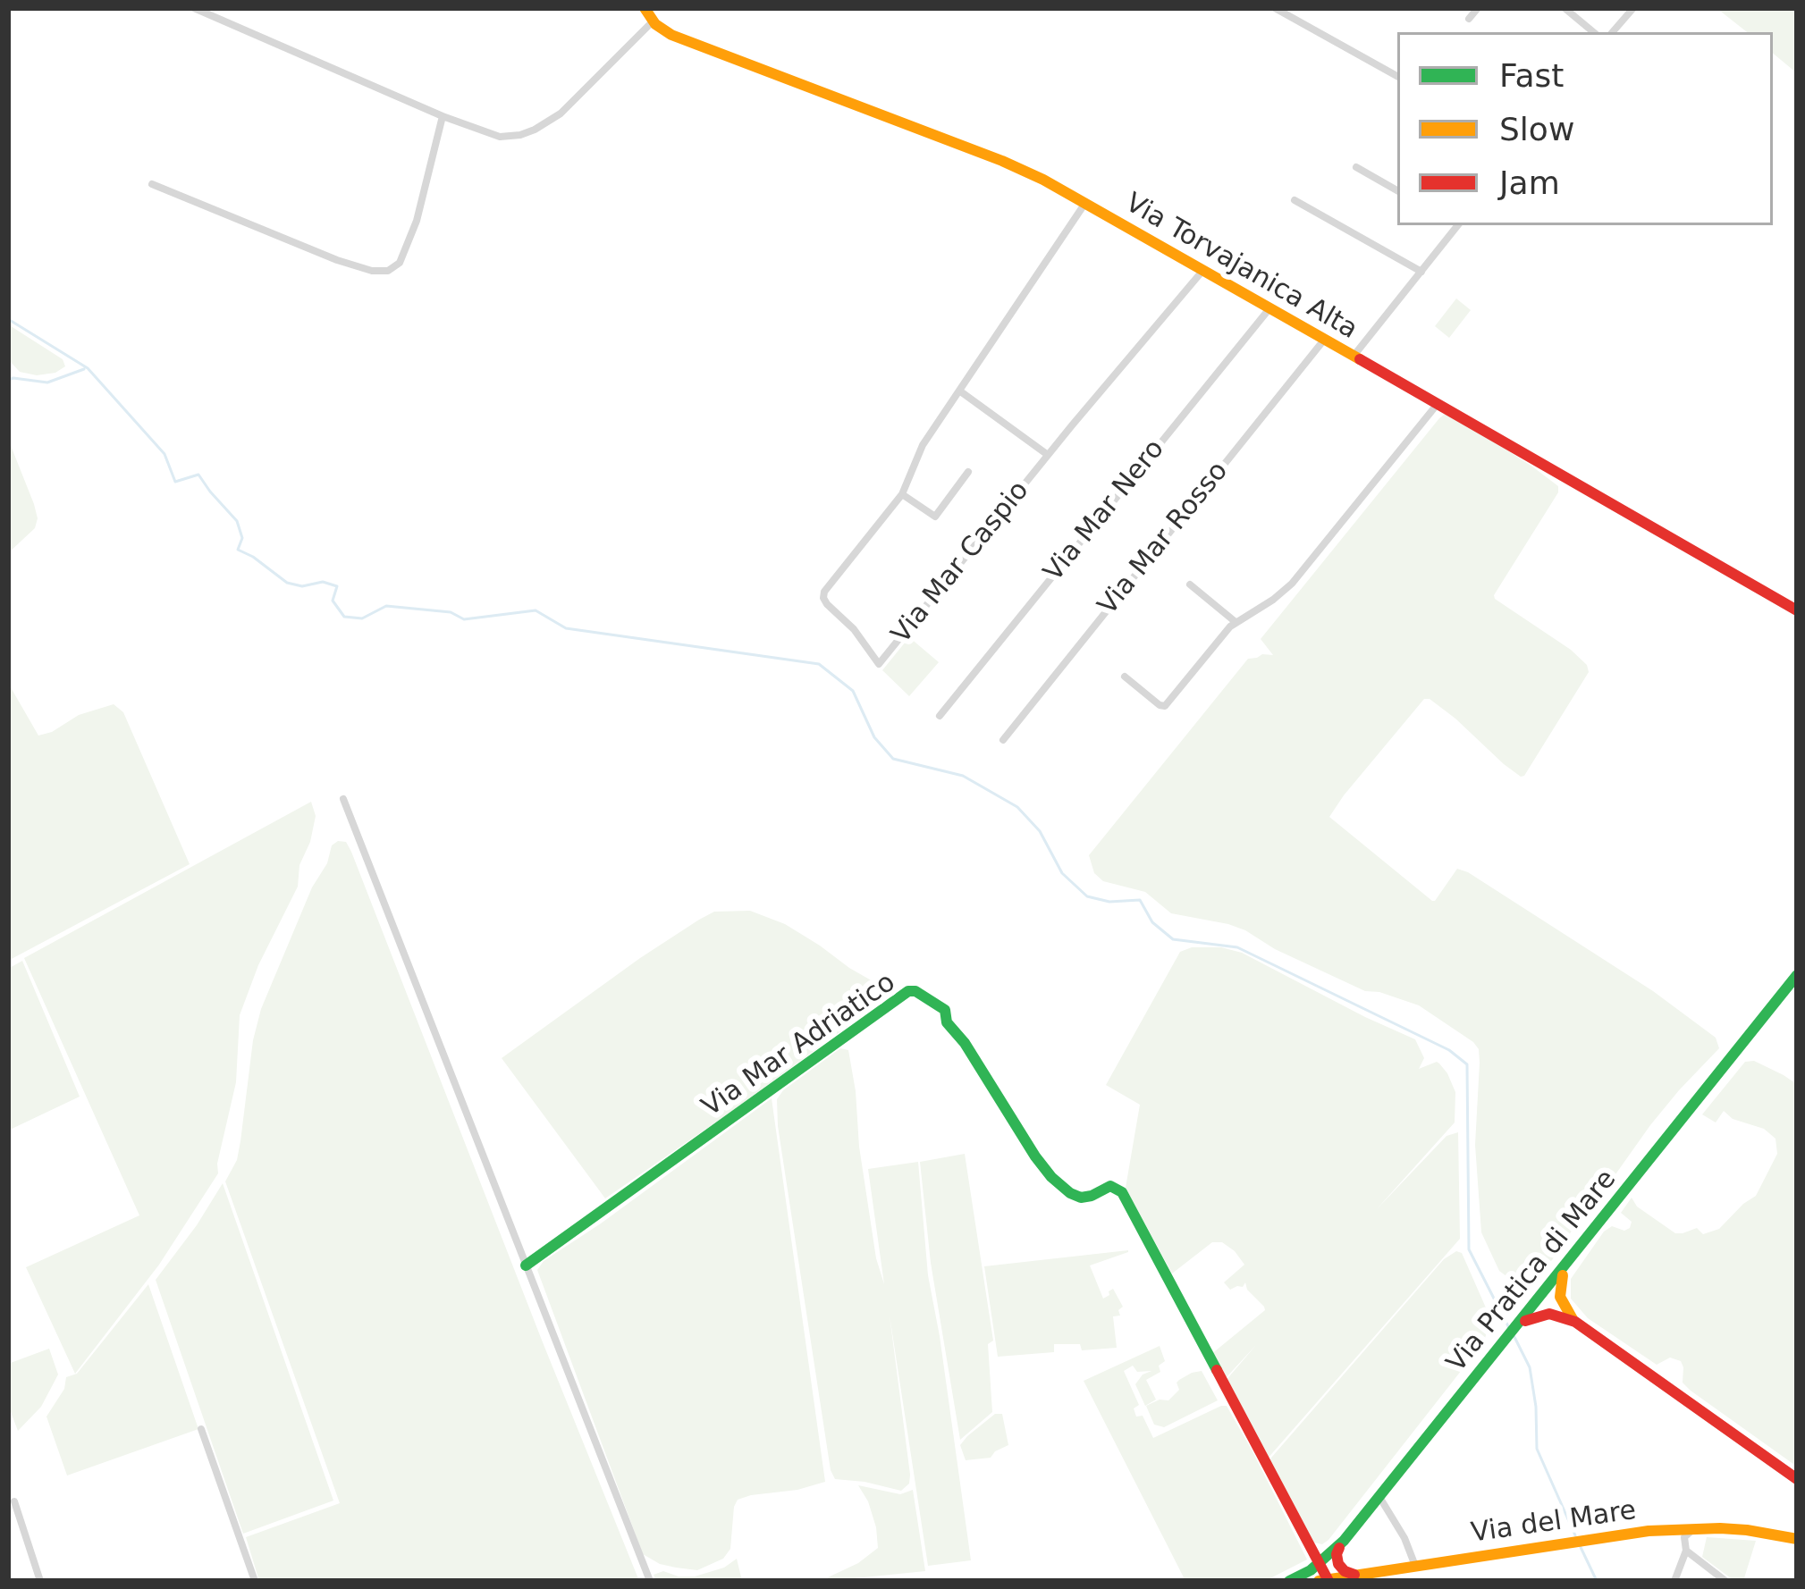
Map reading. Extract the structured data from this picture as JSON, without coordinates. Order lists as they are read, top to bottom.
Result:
{
  "streets": {
    "street": [
      "Via Torvajanica Alta",
      "Via Mar Nero",
      "Via Mar Rosso",
      "Via Mar Caspio",
      "Via Mar Adriatico",
      "Via Pratica di Mare",
      "Via del Mare"
    ]
  },
  "crossings": [
    ["Via Torvajanica Alta", "Via Mar Nero"],
    ["Via Torvajanica Alta", "Via Mar Rosso"],
    ["Via Torvajanica Alta", "Via Mar Caspio"],
    ["Via Mar Adriatico", "Via Pratica di Mare"]
  ],
  "legend": ["Fast", "Slow", "Jam"]
}
